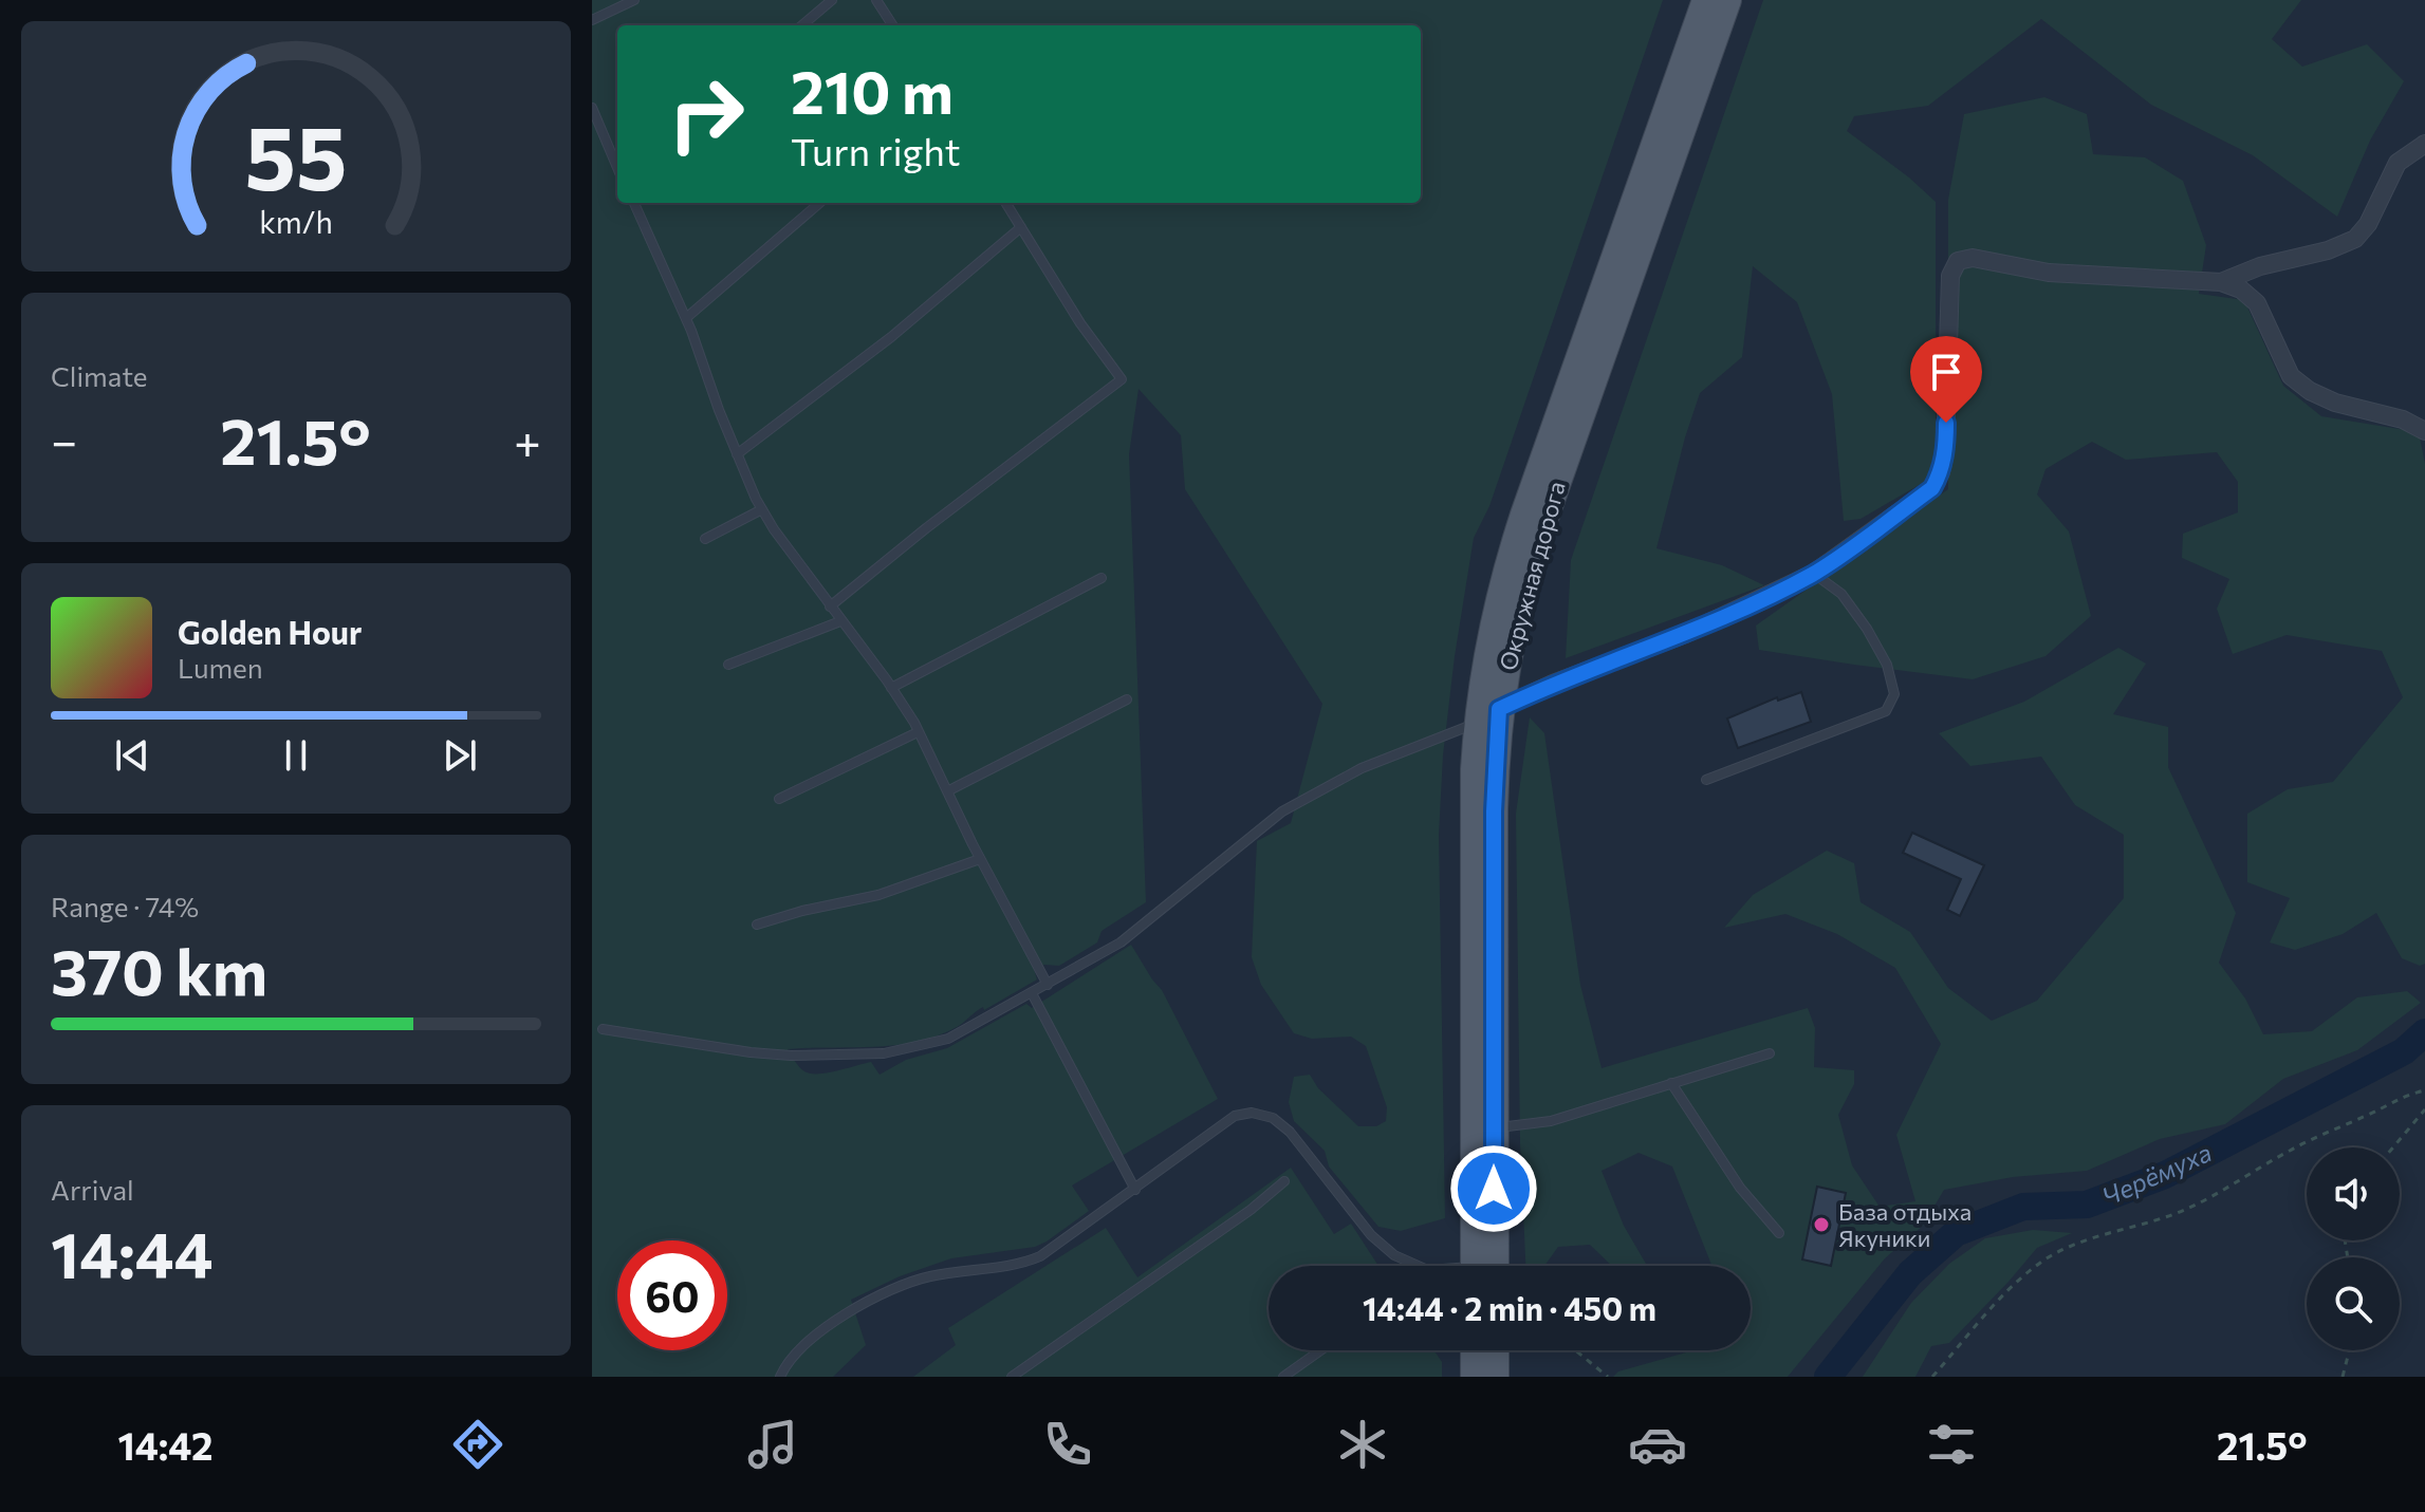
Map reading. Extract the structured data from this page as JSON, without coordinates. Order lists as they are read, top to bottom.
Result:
{
  "streets": {
    "main road": ["Окружная дорога"]
  },
  "water": ["Черёмуха"],
  "places": ["База отдыха Якуники"],
  "page": {
    "turn": ["210 m", "Turn right"],
    "tile": [
      "Climate",
      ["Range · 74%", "370 km"],
      ["Arrival", "14:44"]
    ],
    "heat": ["−", "21.5°", "+"],
    "song": ["Golden Hour", "Lumen"],
    "limit": "60",
    "trip": "14:44 · 2 min · 450 m",
    "tabs": ["14:42", "21.5°"],
    "gauge": ["55", "km/h"]
  }
}
